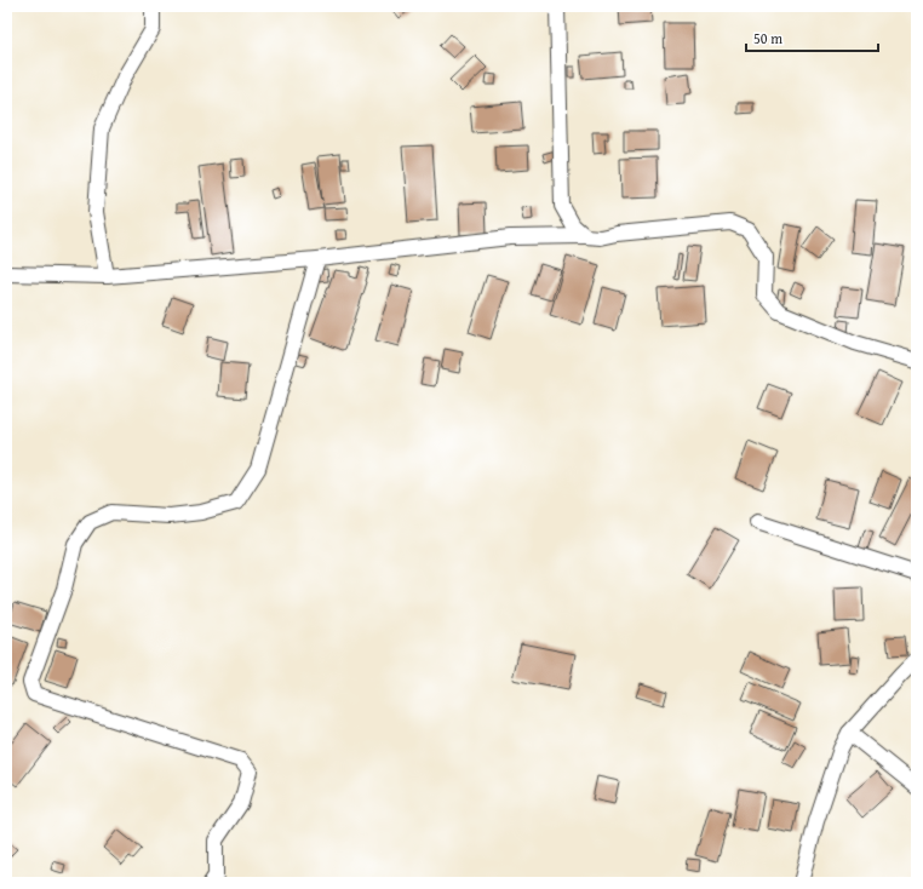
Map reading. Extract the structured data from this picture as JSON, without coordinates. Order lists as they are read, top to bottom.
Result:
{
  "scale_bar": "50 m"
}
